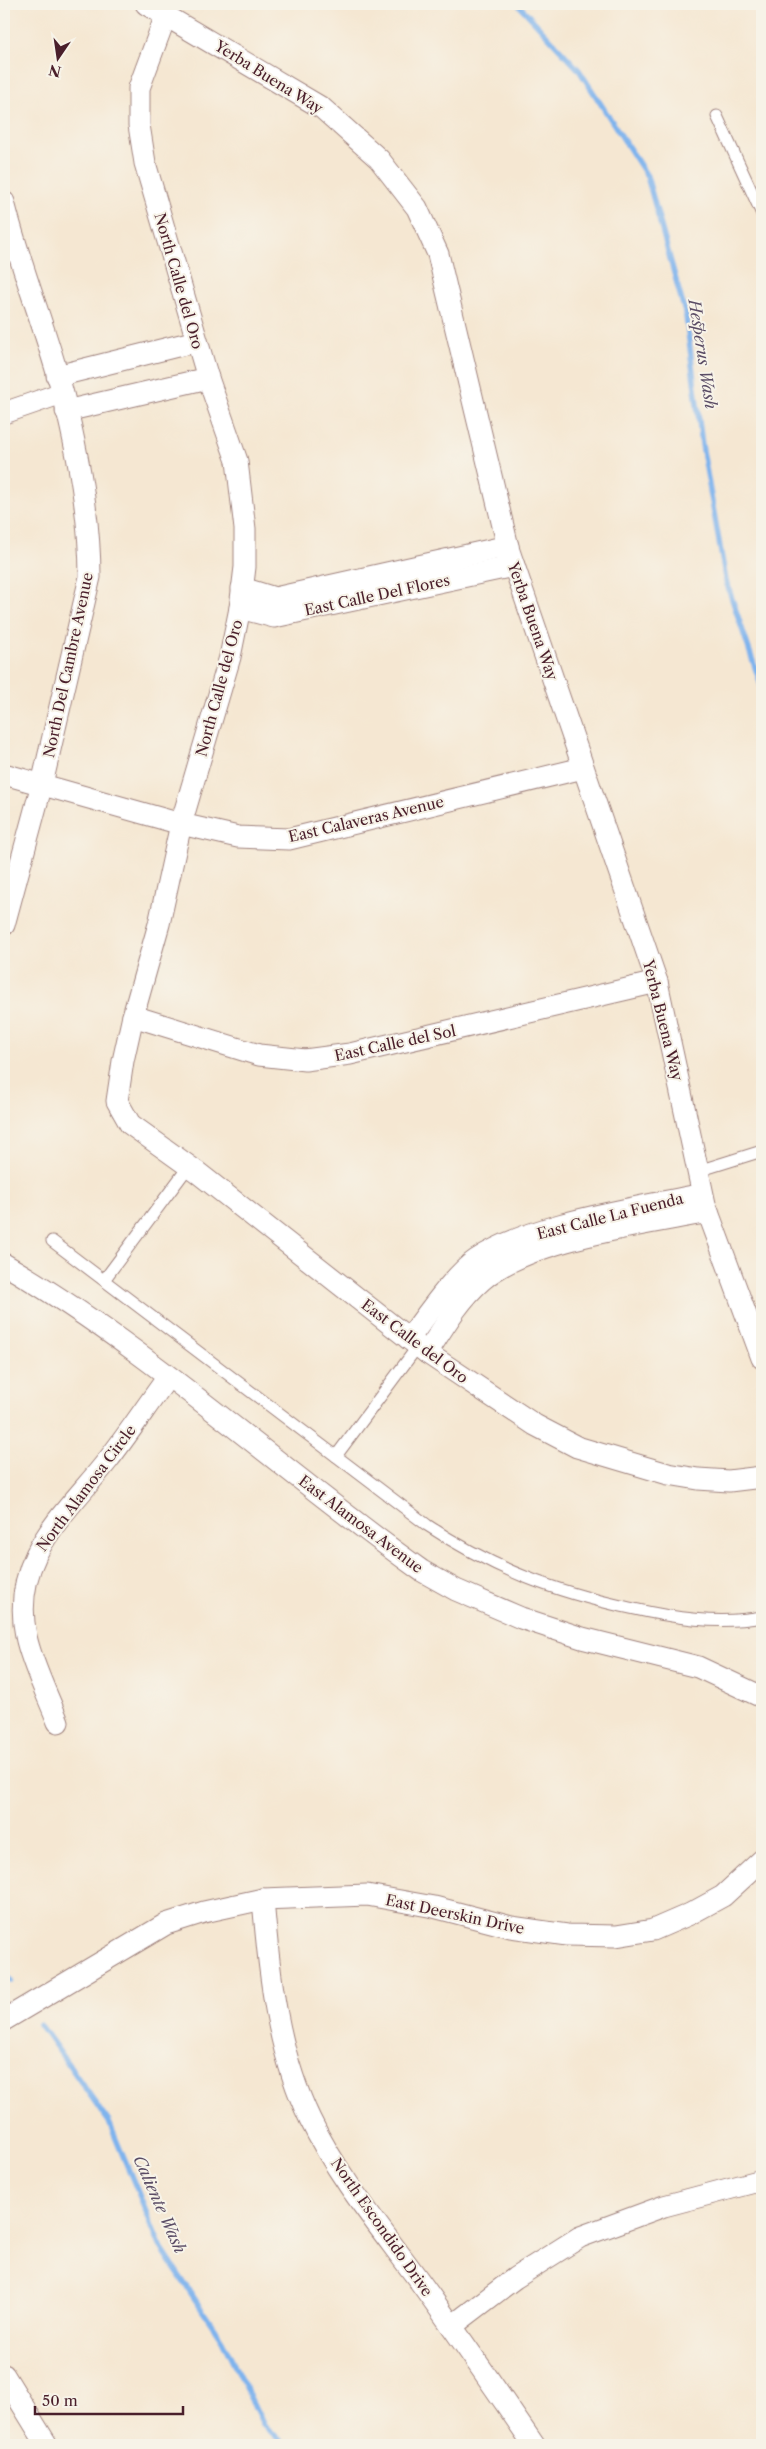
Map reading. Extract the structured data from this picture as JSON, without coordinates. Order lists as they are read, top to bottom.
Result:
{
  "streets": {
    "street": [
      "Yerba Buena Way",
      "North Calle del Oro",
      "East Calle Del Flores",
      "North Del Cambre Avenue",
      "East Calaveras Avenue",
      "East Calle del Sol",
      "East Calle La Fuenda",
      "East Calle del Oro",
      "North Alamosa Circle",
      "East Alamosa Avenue",
      "East Deerskin Drive",
      "North Escondido Drive"
    ]
  },
  "crossings": [
    ["Yerba Buena Way", "North Calle del Oro"],
    ["Yerba Buena Way", "East Calle Del Flores"],
    ["Yerba Buena Way", "East Calaveras Avenue"],
    ["Yerba Buena Way", "East Calle del Sol"],
    ["Yerba Buena Way", "East Calle La Fuenda"],
    ["North Calle del Oro", "East Calle Del Flores"],
    ["North Calle del Oro", "East Calaveras Avenue"],
    ["North Calle del Oro", "East Calle del Sol"],
    ["North Calle del Oro", "East Calle del Oro"],
    ["North Del Cambre Avenue", "East Calaveras Avenue"],
    ["East Calle La Fuenda", "East Calle del Oro"],
    ["North Alamosa Circle", "East Alamosa Avenue"],
    ["East Deerskin Drive", "North Escondido Drive"]
  ],
  "water": ["Hesperus Wash", "Caliente Wash"],
  "scale_bar": "50 m",
  "north": "bottom"
}
